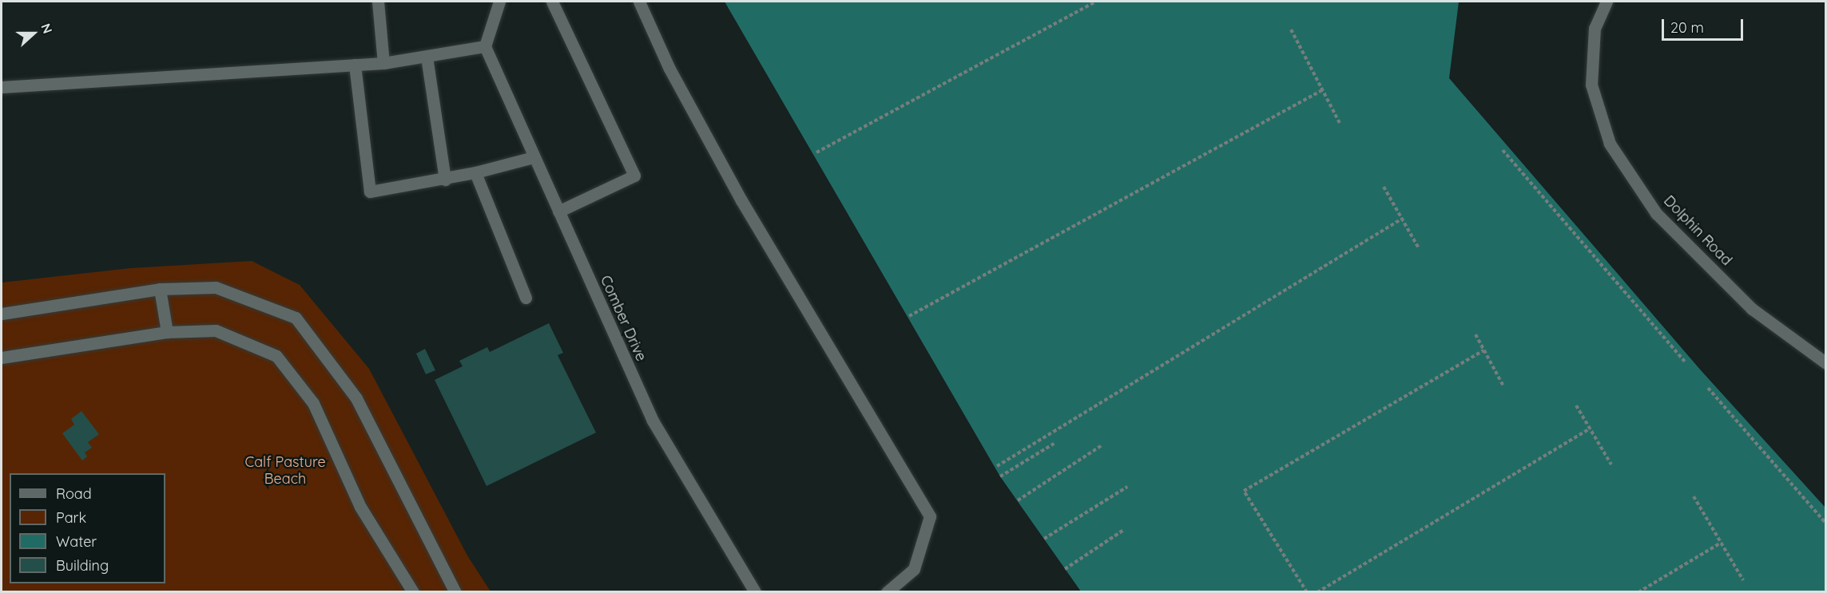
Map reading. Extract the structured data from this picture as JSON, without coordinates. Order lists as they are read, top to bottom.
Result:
{
  "streets": {
    "street": ["Dolphin Road", "Comber Drive"]
  },
  "parks": ["Calf Pasture Beach"],
  "legend": [
    "Road",
    "Park",
    "Water",
    "Building"
  ],
  "scale_bar": "20 m",
  "north": "right"
}
